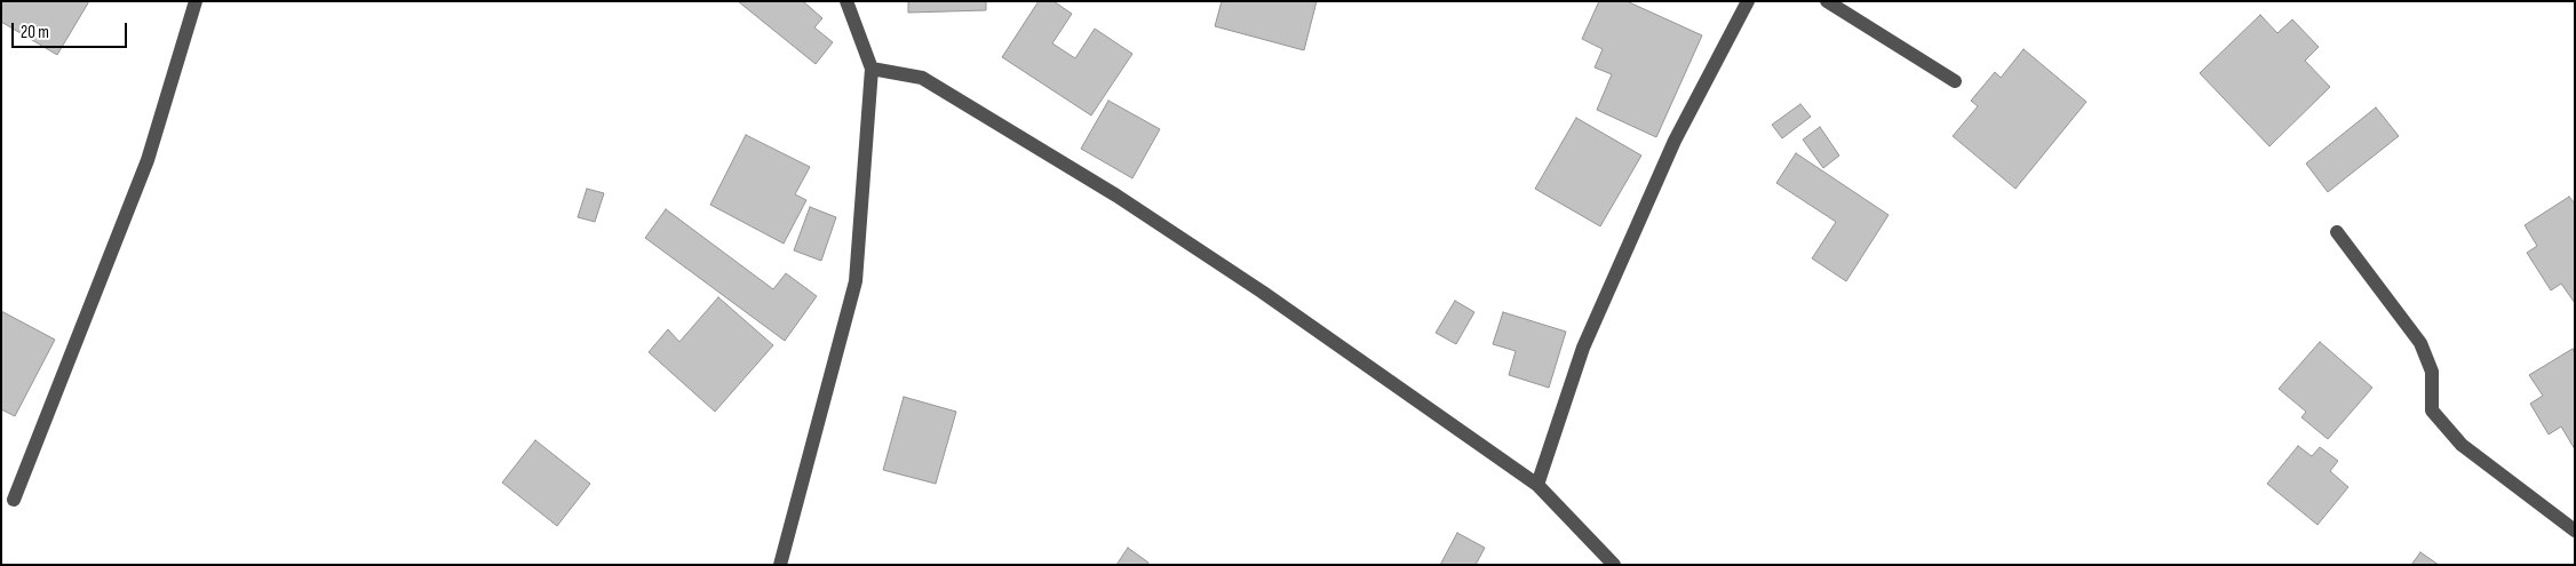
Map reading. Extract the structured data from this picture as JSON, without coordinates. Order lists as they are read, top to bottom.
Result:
{
  "scale_bar": "20 m"
}
